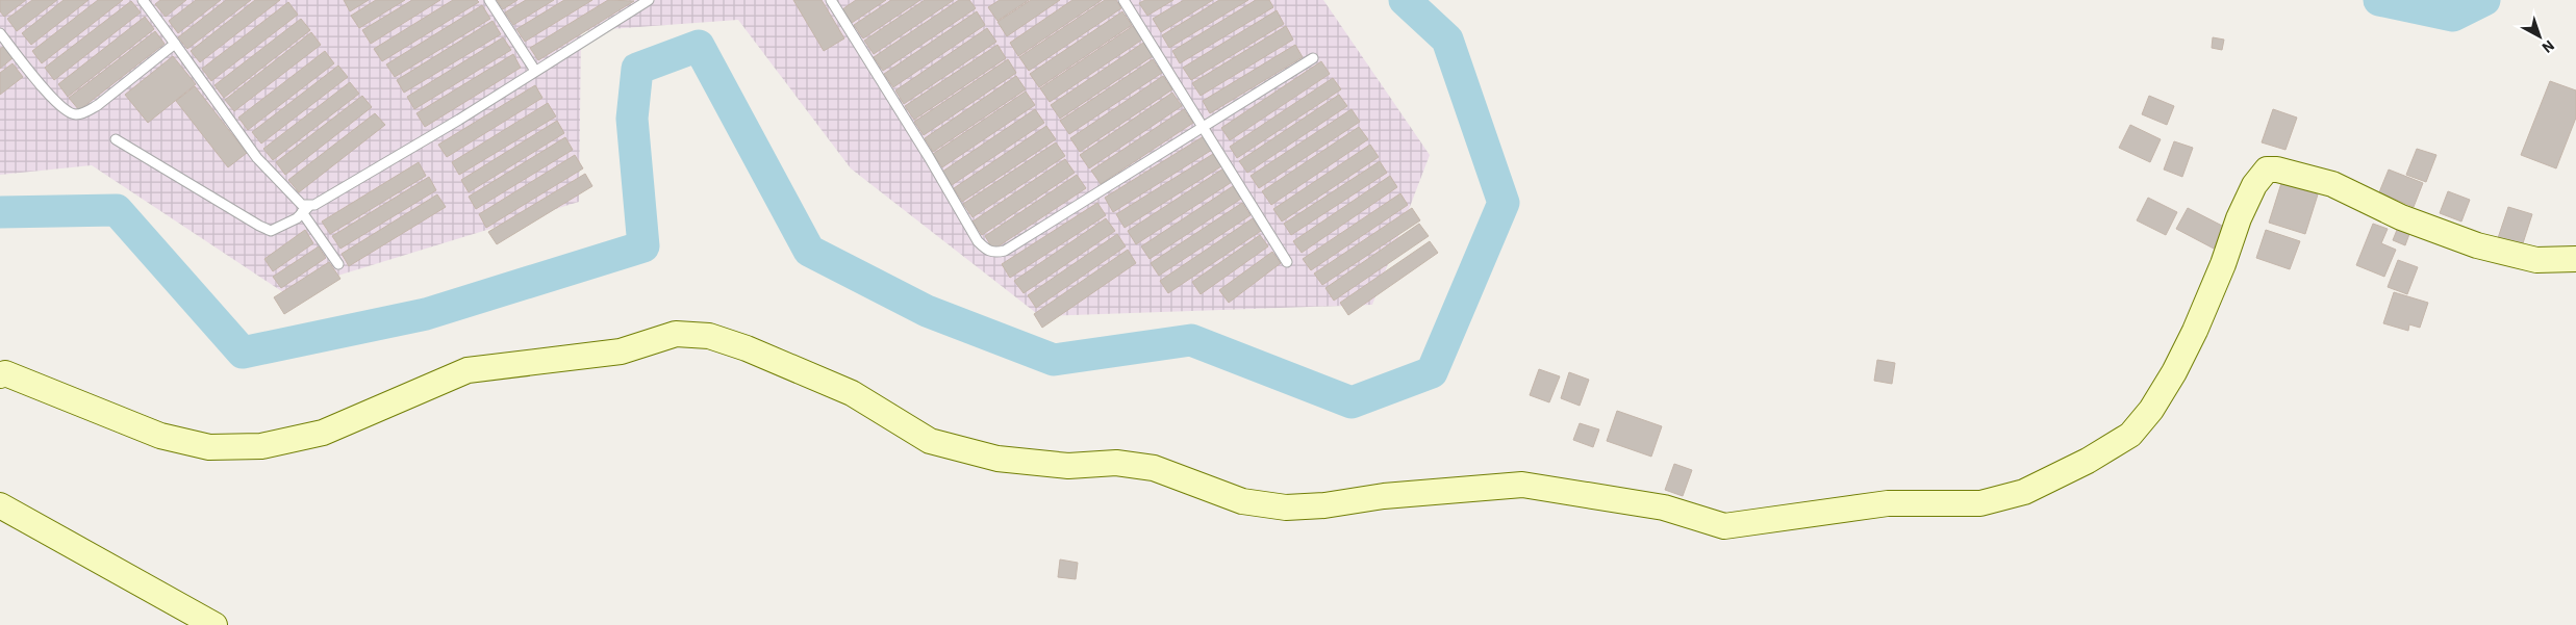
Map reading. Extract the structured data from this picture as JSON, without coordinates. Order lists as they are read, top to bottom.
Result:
{
  "north": "bottom right"
}
